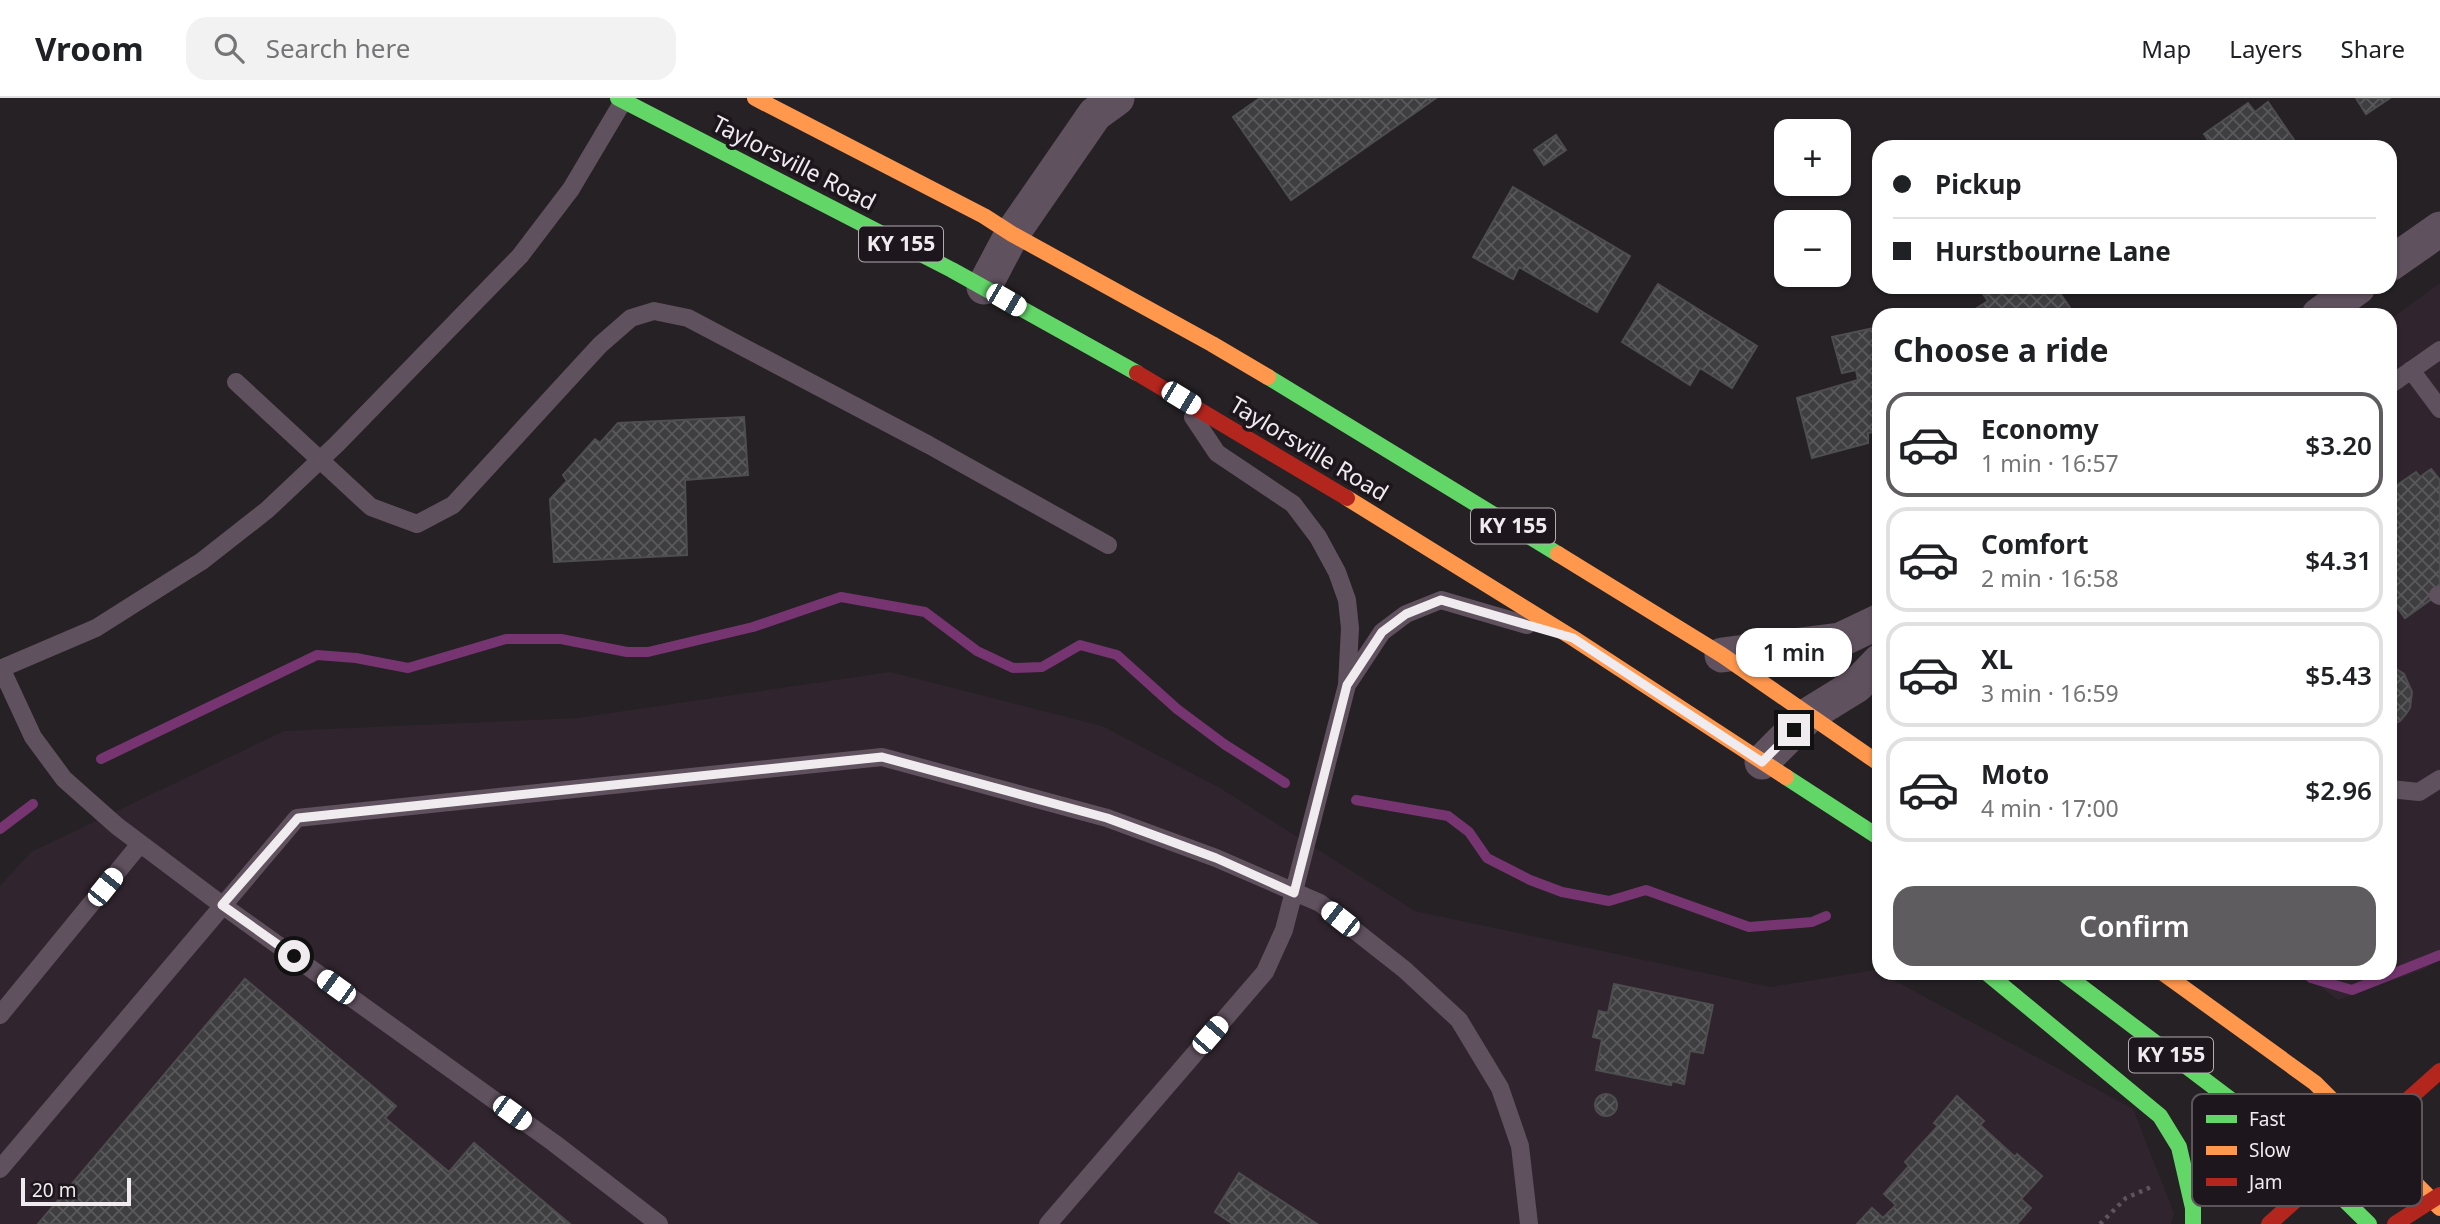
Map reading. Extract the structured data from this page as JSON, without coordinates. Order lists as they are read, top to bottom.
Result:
{
  "streets": {
    "main road": ["Taylorsville Road", "KY 155"]
  },
  "legend": ["Fast", "Slow", "Jam"],
  "scale_bar": "20 m",
  "page": {
    "header": "Vroom",
    "search": "Search here",
    "nav": ["Map", "Layers", "Share"],
    "map_buttons": ["+", "−"],
    "banner": ["Pickup", "Hurstbourne Lane"],
    "heading": "Choose a ride",
    "list": [
      {
        "name": "Economy",
        "note": "1 min · 16:57",
        "value": "$3.20"
      },
      {
        "name": "Comfort",
        "note": "2 min · 16:58",
        "value": "$4.31"
      },
      {
        "name": "XL",
        "note": "3 min · 16:59",
        "value": "$5.43"
      },
      {
        "name": "Moto",
        "note": "4 min · 17:00",
        "value": "$2.96"
      }
    ],
    "bubble": "1 min",
    "buttons": "Confirm",
    "scale": "20 m"
  }
}
